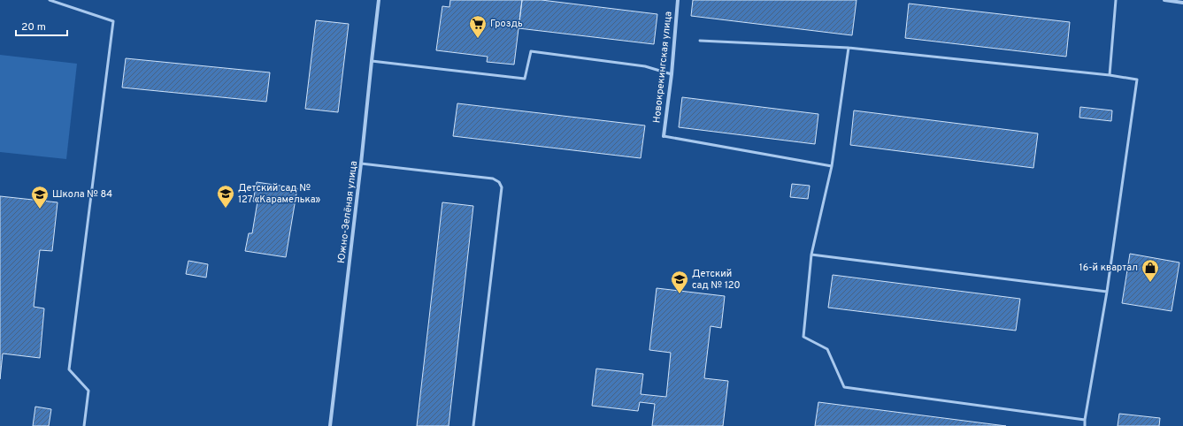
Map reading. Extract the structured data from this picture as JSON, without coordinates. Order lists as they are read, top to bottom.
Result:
{
  "streets": {
    "street": ["Новокрекингская улица", "Южно-Зелёная улица"]
  },
  "places": {
    "supermarket": ["Гроздь"],
    "school or university": ["Детский сад № 127 «Карамелька»", "Школа № 84", "Детский сад № 120"],
    "shop": ["16-й квартал"]
  },
  "scale_bar": "20 m"
}
